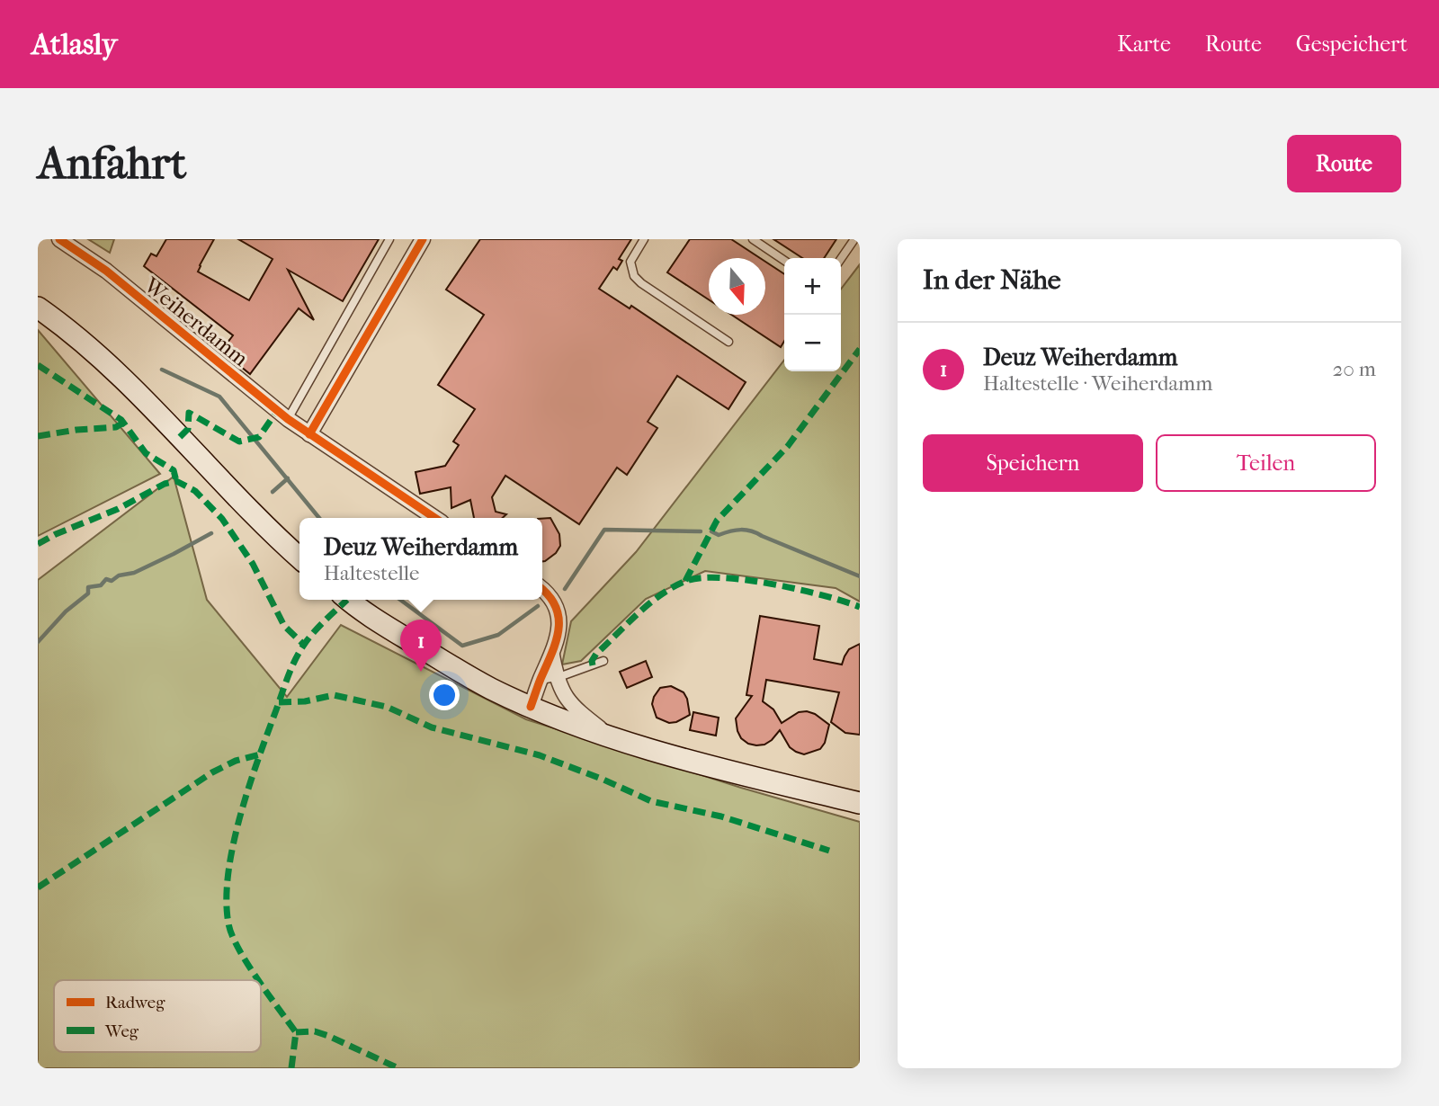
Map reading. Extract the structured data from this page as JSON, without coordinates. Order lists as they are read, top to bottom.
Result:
{
  "streets": {
    "street": ["Weiherdamm"]
  },
  "legend": ["Radweg", "Weg"],
  "north": "bottom",
  "page": {
    "header": "Atlasly",
    "nav": ["Karte", "Route", "Gespeichert"],
    "buttons": [
      "Route",
      ["Speichern", "Teilen"]
    ],
    "title": "Anfahrt",
    "heading": "In der Nähe",
    "map_buttons": ["+", "−"],
    "list": [
      {
        "mark": "1",
        "name": "Deuz Weiherdamm",
        "note": "Haltestelle · Weiherdamm",
        "value": "20 m"
      }
    ],
    "popup": ["Deuz Weiherdamm", "Haltestelle"],
    "pins": "1"
  }
}
